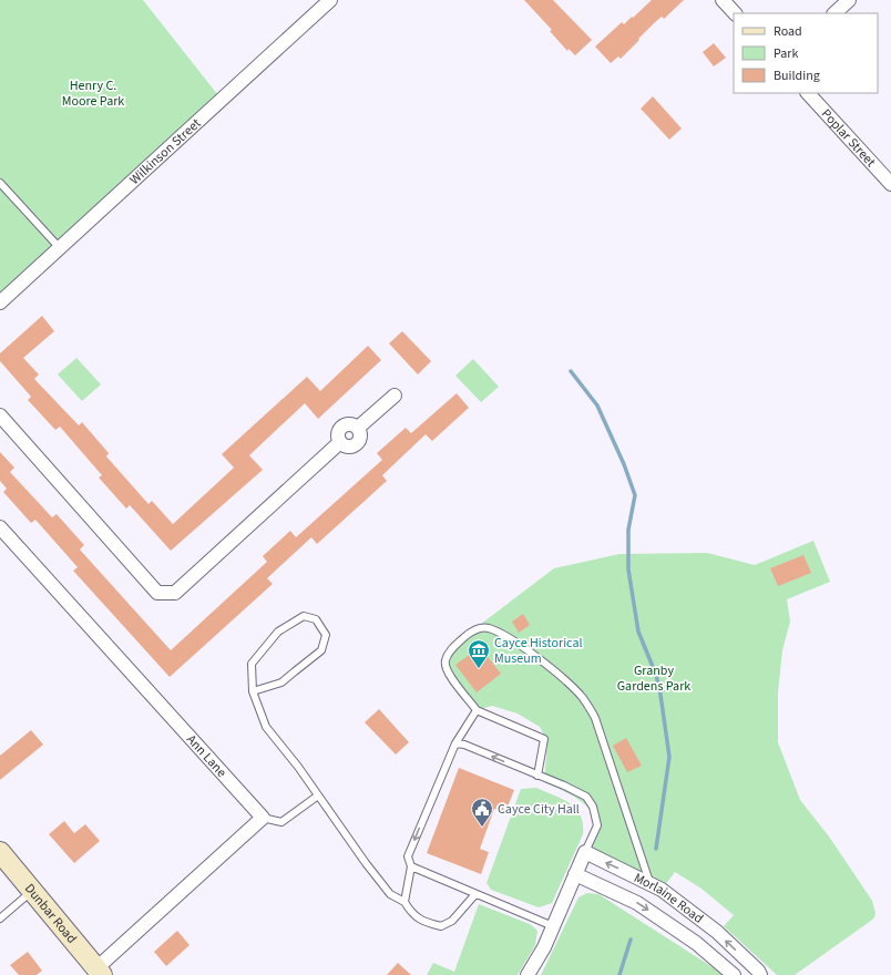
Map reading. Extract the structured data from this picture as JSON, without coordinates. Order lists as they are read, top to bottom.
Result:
{
  "streets": {
    "street": [
      "Poplar Street",
      "Wilkinson Street",
      "Ann Lane",
      "Morlaine Road",
      "Dunbar Road"
    ]
  },
  "parks": ["Henry C. Moore Park", "Granby Gardens Park"],
  "places": {
    "museum": ["Cayce Historical Museum"],
    "public building": ["Cayce City Hall"]
  },
  "legend": ["Road", "Park", "Building"]
}
